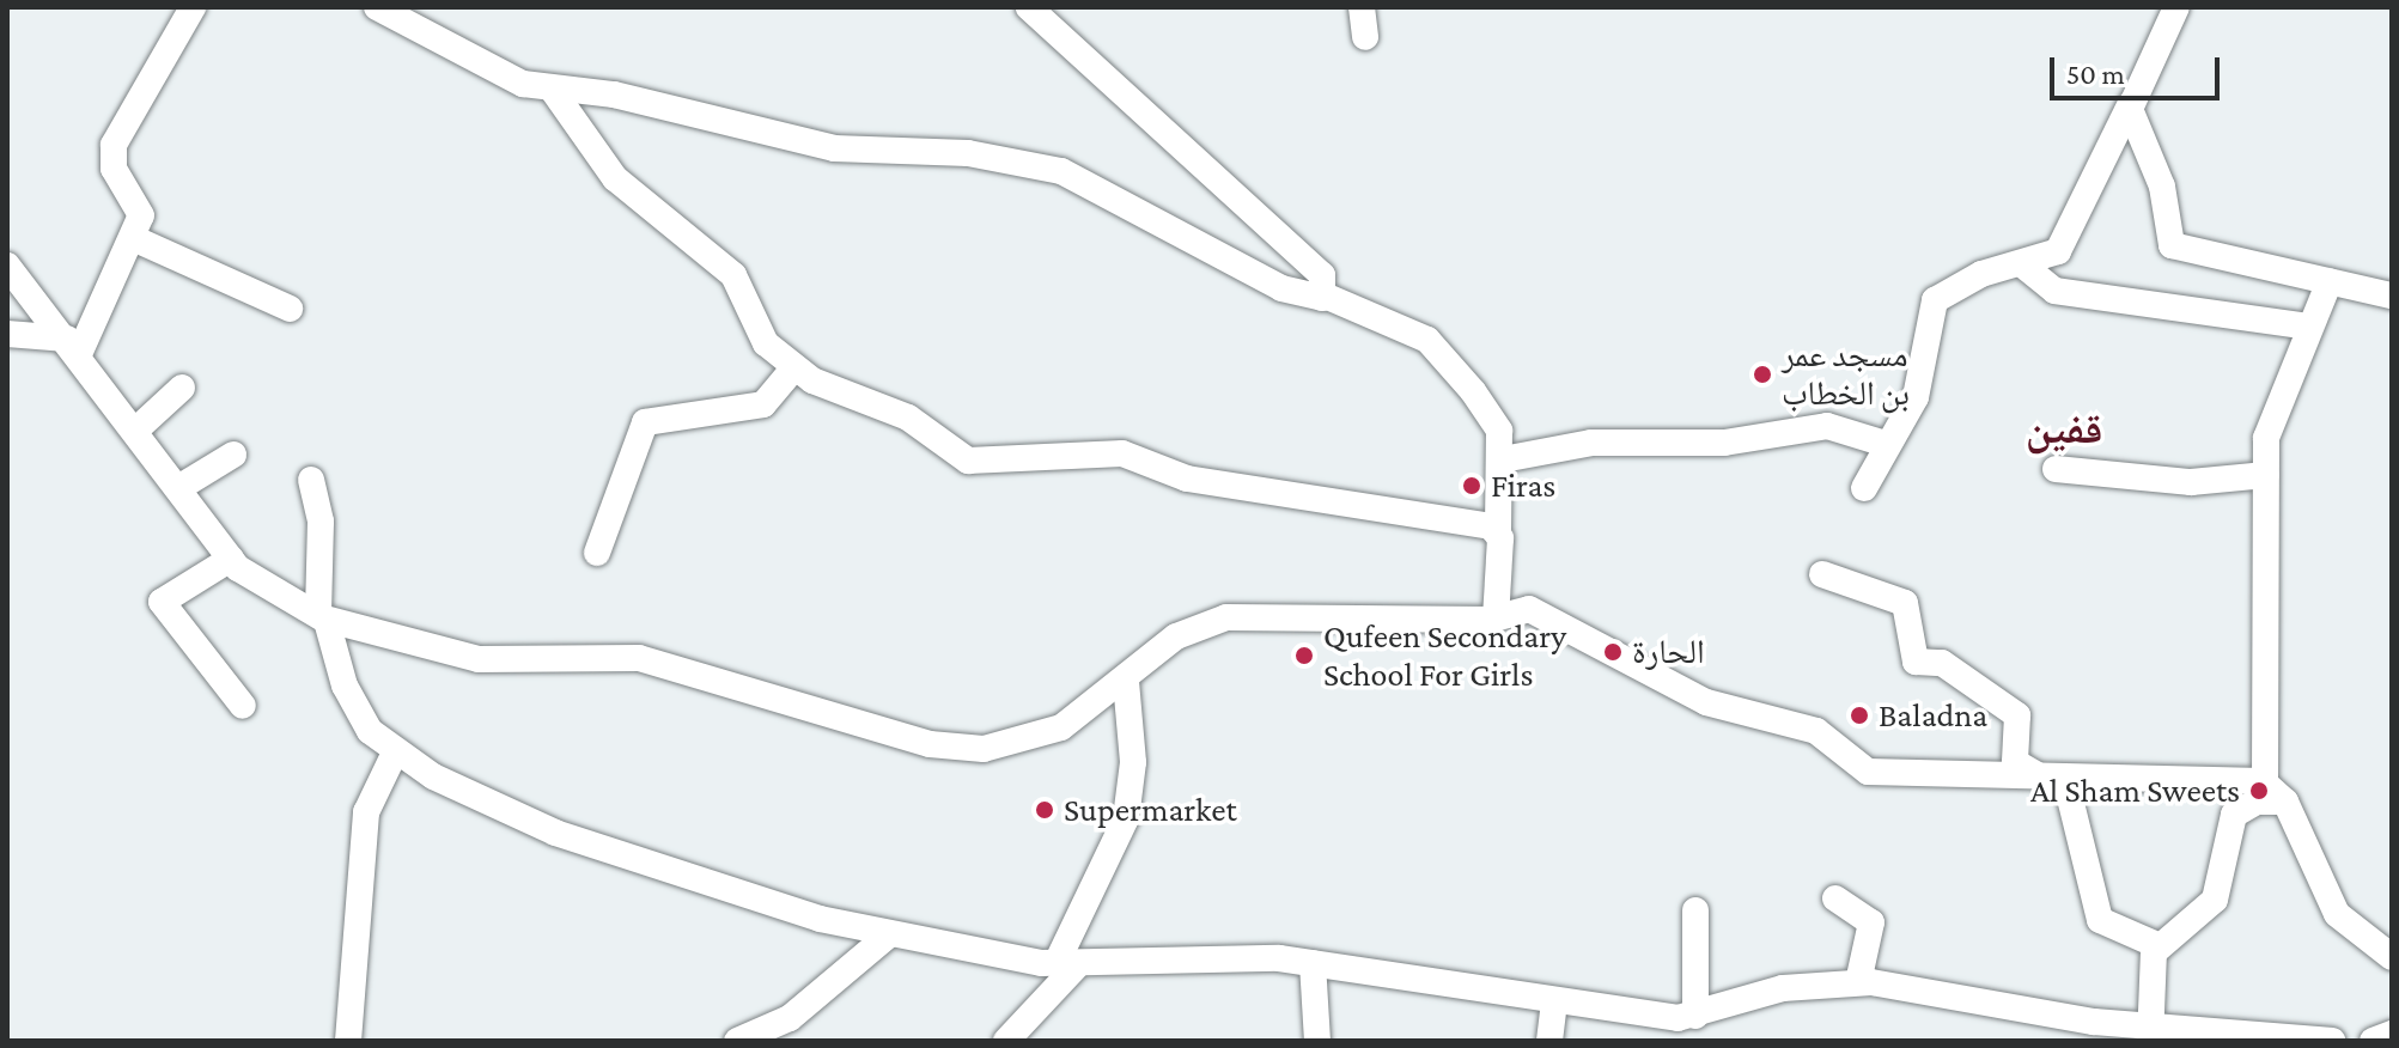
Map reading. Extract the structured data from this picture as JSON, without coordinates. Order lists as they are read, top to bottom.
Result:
{
  "districts": ["قفين"],
  "places": [
    "مسجد عمر بن الخطاب",
    "Firas",
    "الحارة",
    "Qufeen Secondary School For Girls",
    "Baladna",
    "Al Sham Sweets",
    "Supermarket"
  ],
  "scale_bar": "50 m"
}
